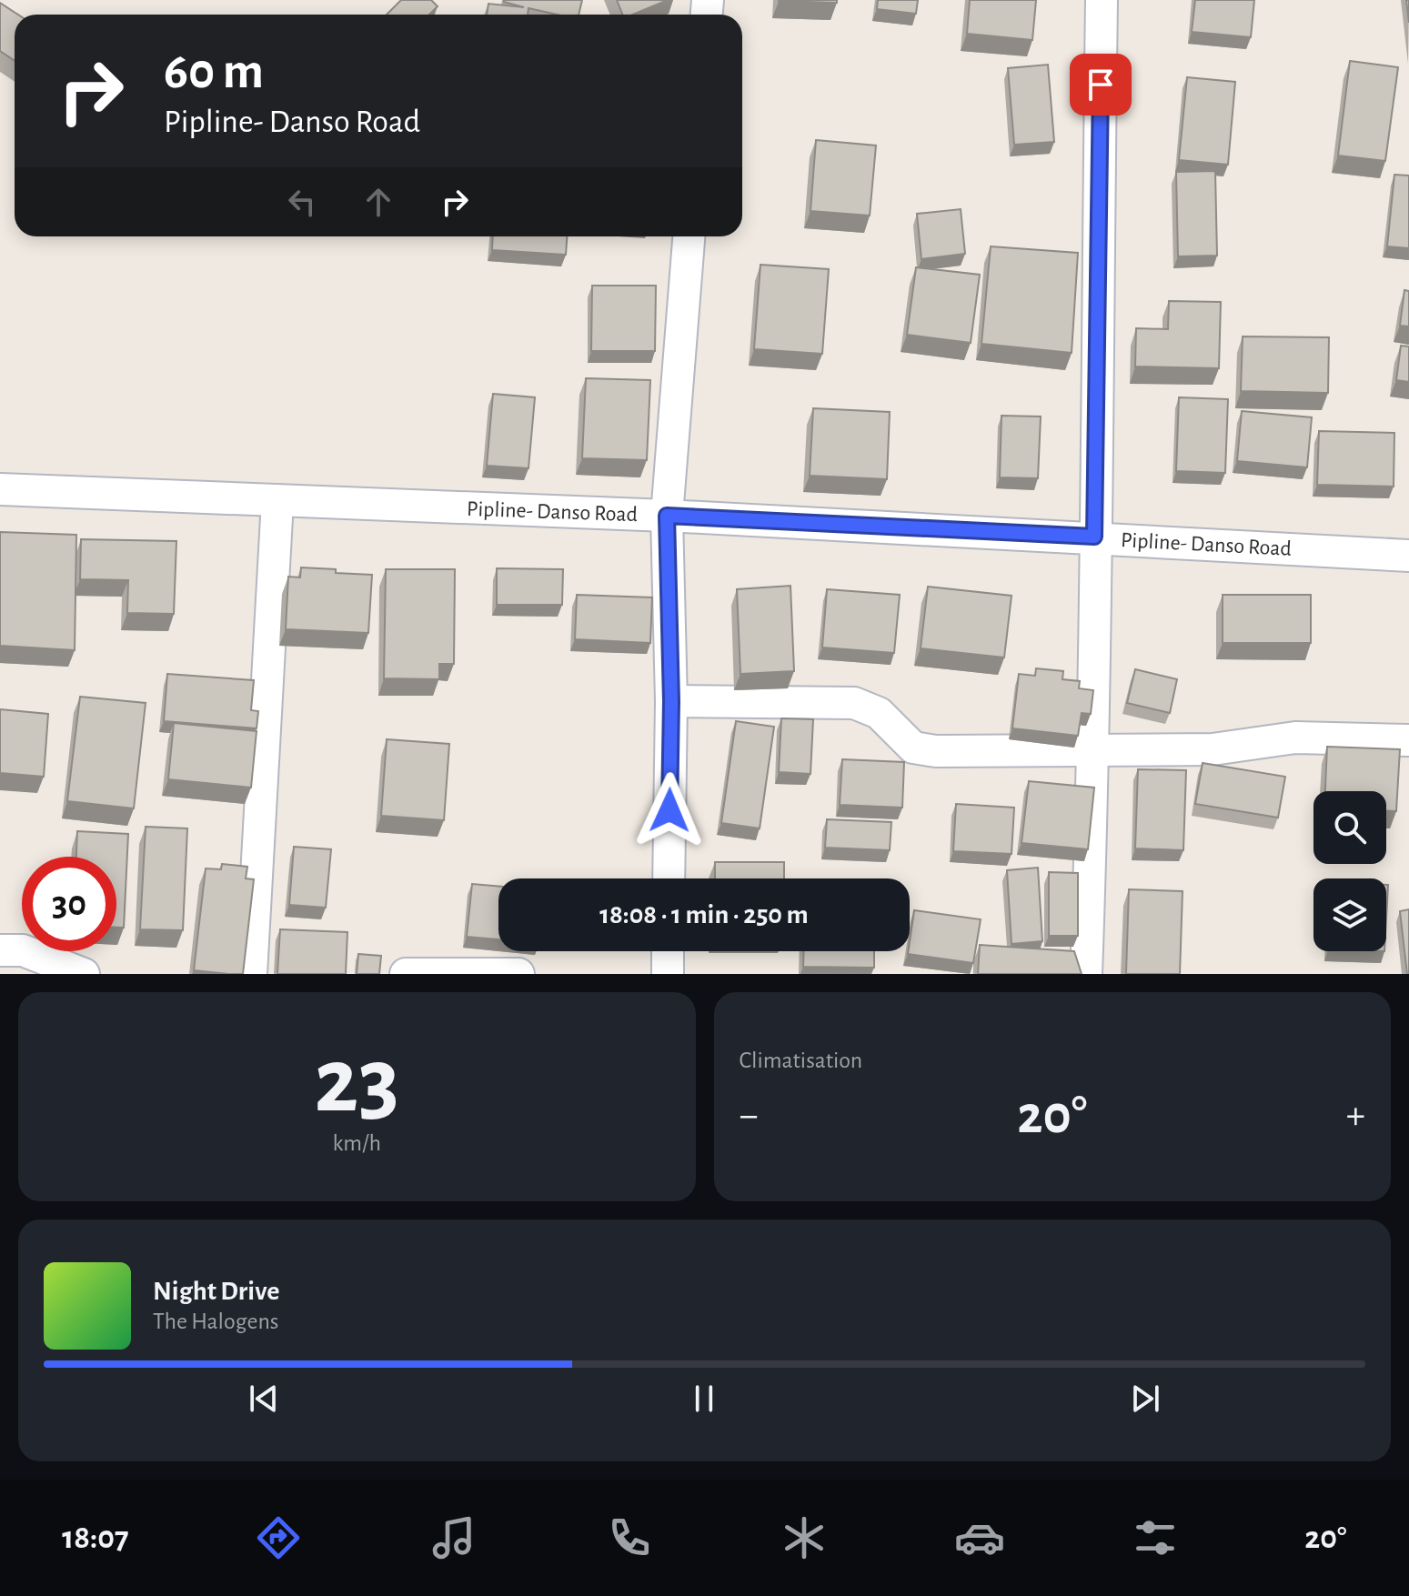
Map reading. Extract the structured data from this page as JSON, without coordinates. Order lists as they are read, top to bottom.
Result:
{
  "streets": {
    "street": ["Pipline- Danso Road"]
  },
  "page": {
    "turn": ["60 m", "Pipline- Danso Road"],
    "limit": "30",
    "trip": "18:08 · 1 min · 250 m",
    "tile": [
      ["23", "km/h"],
      "Climatisation"
    ],
    "heat": ["−", "20°", "+"],
    "song": ["Night Drive", "The Halogens"],
    "tabs": ["18:07", "20°"]
  }
}
